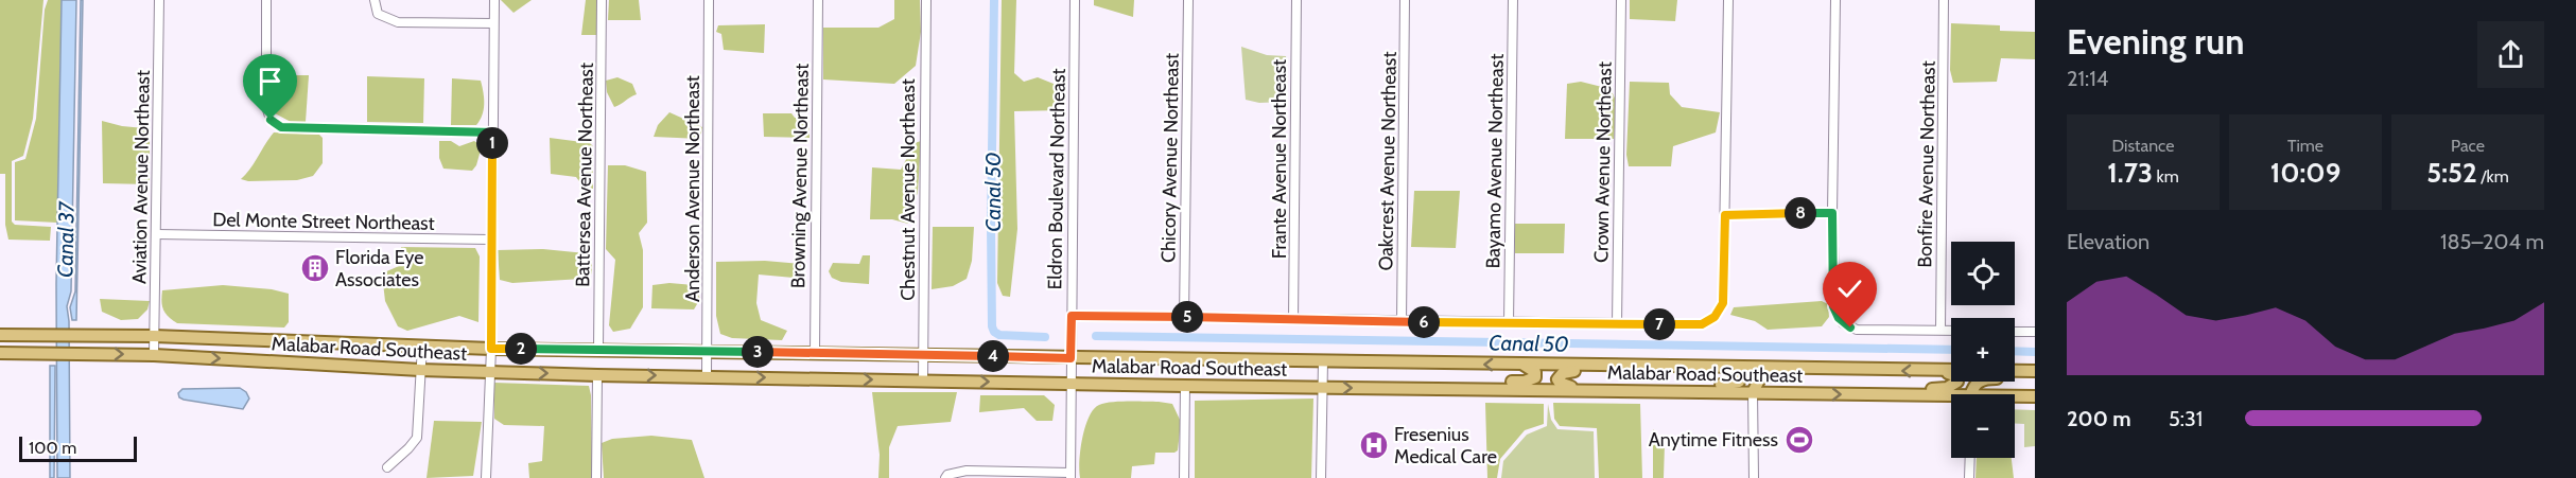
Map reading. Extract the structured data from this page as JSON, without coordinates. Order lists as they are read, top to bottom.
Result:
{
  "streets": {
    "main road": ["Malabar Road Southeast"],
    "street": [
      "Chicory Avenue Northeast",
      "Frante Avenue Northeast",
      "Oakcrest Avenue Northeast",
      "Bayamo Avenue Northeast",
      "Crown Avenue Northeast",
      "Bonfire Avenue Northeast",
      "Battersea Avenue Northeast",
      "Browning Avenue Northeast",
      "Aviation Avenue Northeast",
      "Eldron Boulevard Northeast",
      "Anderson Avenue Northeast",
      "Chestnut Avenue Northeast",
      "Del Monte Street Northeast"
    ]
  },
  "crossings": [
    ["Battersea Avenue Northeast", "Malabar Road Southeast"],
    ["Browning Avenue Northeast", "Malabar Road Southeast"],
    ["Aviation Avenue Northeast", "Del Monte Street Northeast"],
    ["Aviation Avenue Northeast", "Malabar Road Southeast"],
    ["Eldron Boulevard Northeast", "Malabar Road Southeast"],
    ["Anderson Avenue Northeast", "Malabar Road Southeast"],
    ["Chestnut Avenue Northeast", "Malabar Road Southeast"]
  ],
  "water": ["Canal 50", "Canal 37"],
  "places": {
    "building": ["Florida Eye Associates"],
    "sports": ["Anytime Fitness"],
    "hospital": ["Fresenius Medical Care"]
  },
  "scale_bar": "100 m",
  "page": {
    "heading": ["Evening run", "21:14"],
    "stats": [
      ["Distance", "1.73 km"],
      ["Time", "10:09"],
      ["Pace", "5:52 /km"]
    ],
    "pins": [
      "1",
      "8",
      "5",
      "6",
      "7",
      "2",
      "3",
      "4"
    ],
    "chart": ["Elevation", "185–204 m"],
    "map_buttons": ["+", "−"],
    "list": [
      {
        "name": "200 m",
        "note": "5:31"
      }
    ],
    "scale": "100 m"
  }
}
